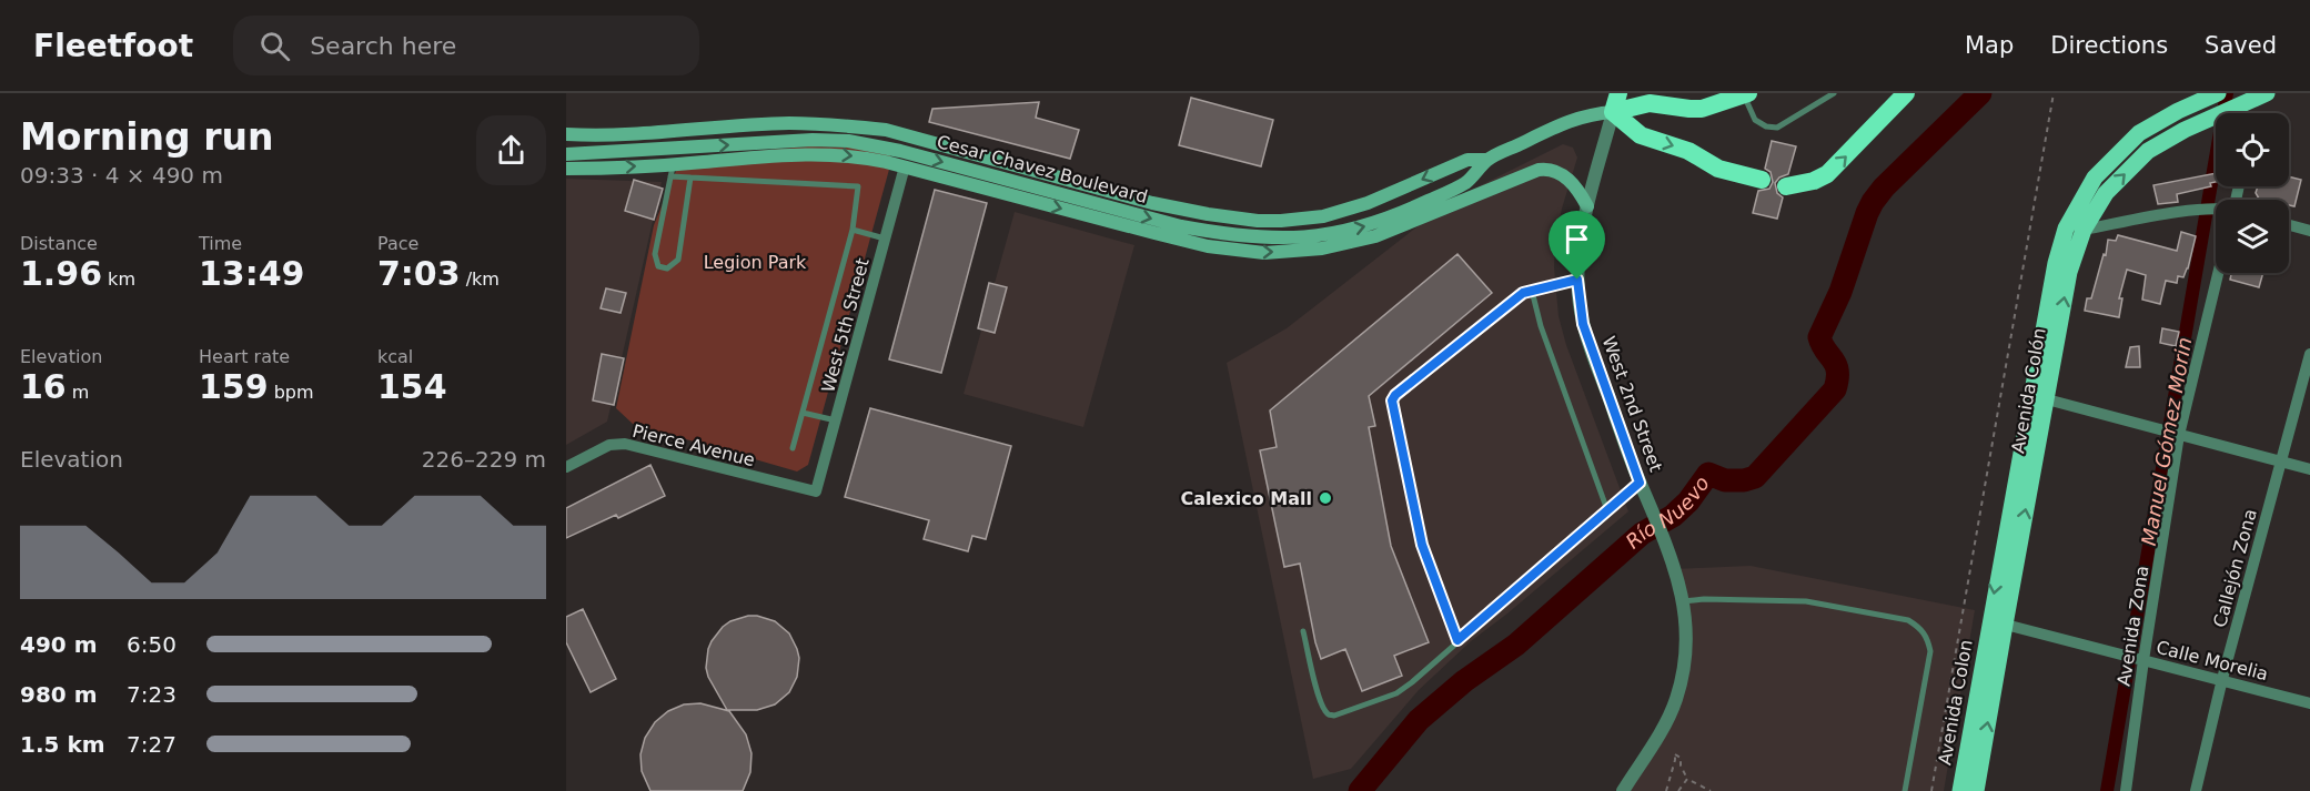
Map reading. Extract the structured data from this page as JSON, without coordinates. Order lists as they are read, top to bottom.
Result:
{
  "streets": {
    "highway": ["Cesar Chavez Boulevard", "West 2nd Street"],
    "main road": ["Avenida Colón", "Avenida Colon"],
    "street": [
      "West 5th Street",
      "Pierce Avenue",
      "Callejón Zona",
      "Avenida Zona",
      "Calle Morelia"
    ]
  },
  "crossings": [
    ["Cesar Chavez Boulevard", "West 2nd Street"],
    ["West 5th Street", "Pierce Avenue"],
    ["Avenida Colón", "Calle Morelia"],
    ["Avenida Colón", "Avenida Colon"],
    ["Callejón Zona", "Calle Morelia"],
    ["Avenida Zona", "Calle Morelia"],
    ["Calle Morelia", "Avenida Colon"]
  ],
  "water": ["Manuel Gómez Morin", "Río Nuevo"],
  "parks": ["Legion Park"],
  "places": ["Calexico Mall"],
  "page": {
    "header": "Fleetfoot",
    "search": "Search here",
    "nav": ["Map", "Directions", "Saved"],
    "heading": ["Morning run", "09:33 · 4 × 490 m"],
    "stats": [
      ["Distance", "1.96 km"],
      ["Time", "13:49"],
      ["Pace", "7:03 /km"],
      ["Elevation", "16 m"],
      ["Heart rate", "159 bpm"],
      ["kcal", "154"]
    ],
    "chart": ["Elevation", "226–229 m"],
    "list": [
      {
        "name": "490 m",
        "note": "6:50"
      },
      {
        "name": "980 m",
        "note": "7:23"
      },
      {
        "name": "1.5 km",
        "note": "7:27"
      }
    ]
  }
}
